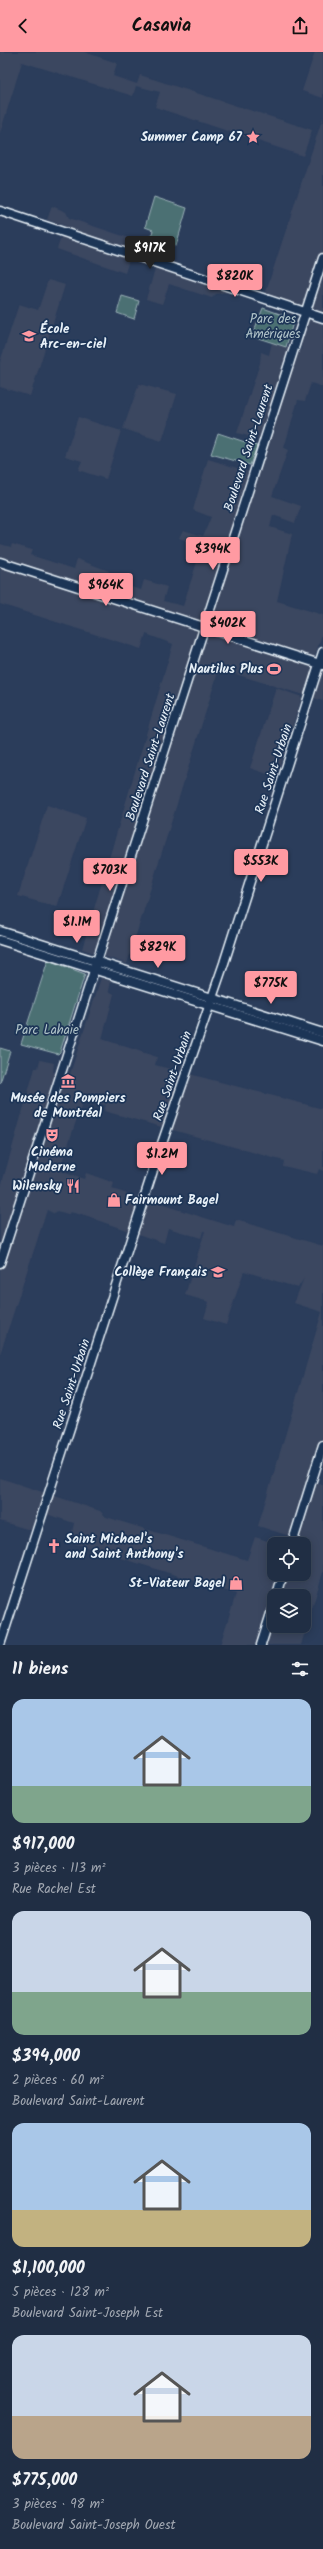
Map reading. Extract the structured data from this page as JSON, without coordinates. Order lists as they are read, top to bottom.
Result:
{
  "streets": {
    "main road": ["Boulevard Saint-Laurent", "Rue Saint-Urbain"]
  },
  "parks": ["Parc des Amériques", "Parc Lahaie"],
  "places": {
    "place": ["Summer Camp 67"],
    "school or university": ["École Arc-en-ciel", "Collège Français"],
    "sports": ["Nautilus Plus"],
    "museum": ["Musée des Pompiers de Montréal"],
    "theatre": ["Cinéma Moderne"],
    "restaurant": ["Wilensky"],
    "shop": ["Fairmount Bagel", "St-Viateur Bagel"],
    "church": ["Saint Michael's and Saint Anthony's"]
  },
  "page": {
    "header": "Casavia",
    "price": [
      "$917K",
      "$820K",
      "$394K",
      "$964K",
      "$402K",
      "$553K",
      "$703K",
      "$1.1M",
      "$829K",
      "$775K",
      "$1.2M"
    ],
    "heading": "11 biens",
    "list": [
      {
        "name": "$917,000",
        "note": "3 pièces · 113 m² · Rue Rachel Est"
      },
      {
        "name": "$394,000",
        "note": "2 pièces · 60 m² · Boulevard Saint-Laurent"
      },
      {
        "name": "$1,100,000",
        "note": "5 pièces · 128 m² · Boulevard Saint-Joseph Est"
      },
      {
        "name": "$775,000",
        "note": "3 pièces · 98 m² · Boulevard Saint-Joseph Ouest"
      }
    ]
  }
}
